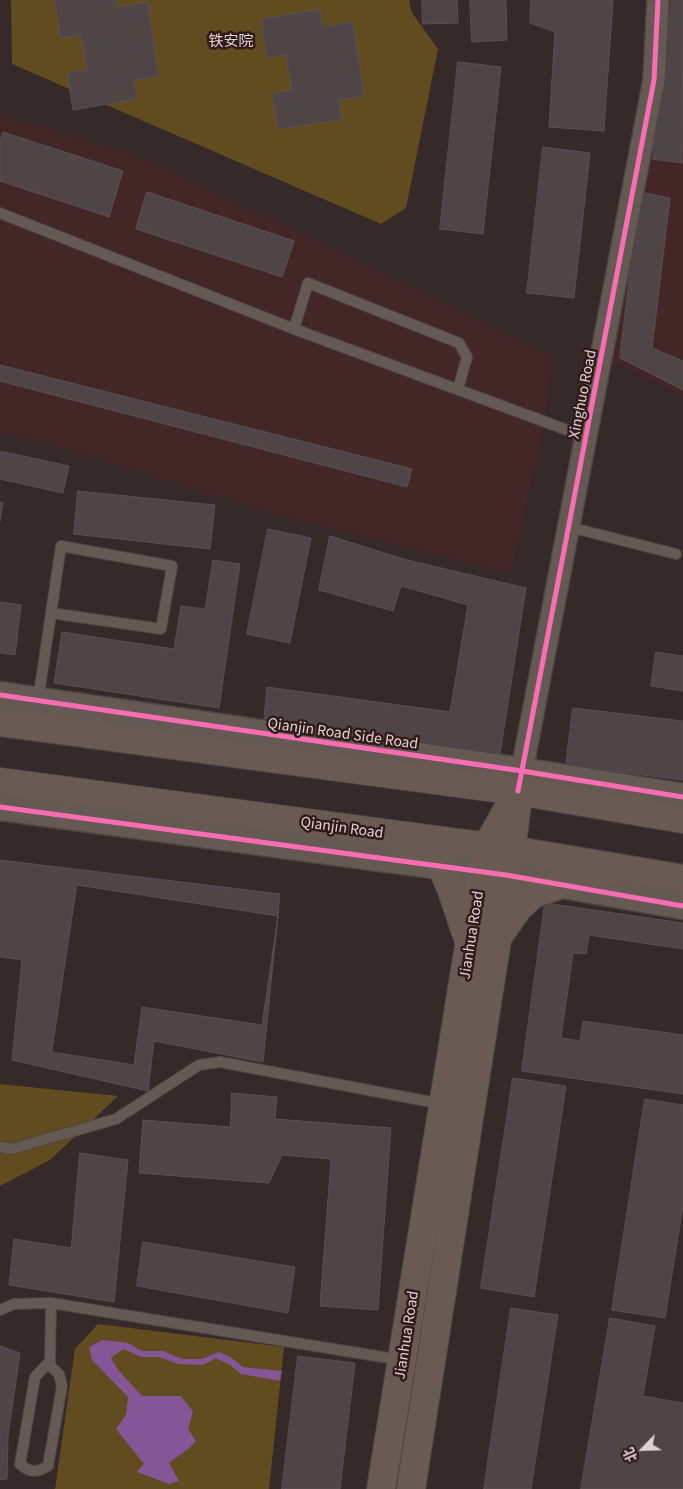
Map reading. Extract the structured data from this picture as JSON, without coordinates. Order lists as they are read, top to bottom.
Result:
{
  "streets": {
    "main road": ["Qianjin Road", "Jianhua Road"],
    "street": ["Xinghuo Road"],
    "cycle path": ["Qianjin Road Side Road"]
  },
  "crossings": [
    ["Xinghuo Road", "Jianhua Road"],
    ["Qianjin Road", "Jianhua Road"]
  ],
  "districts": ["铁安院"],
  "north": "bottom left"
}
